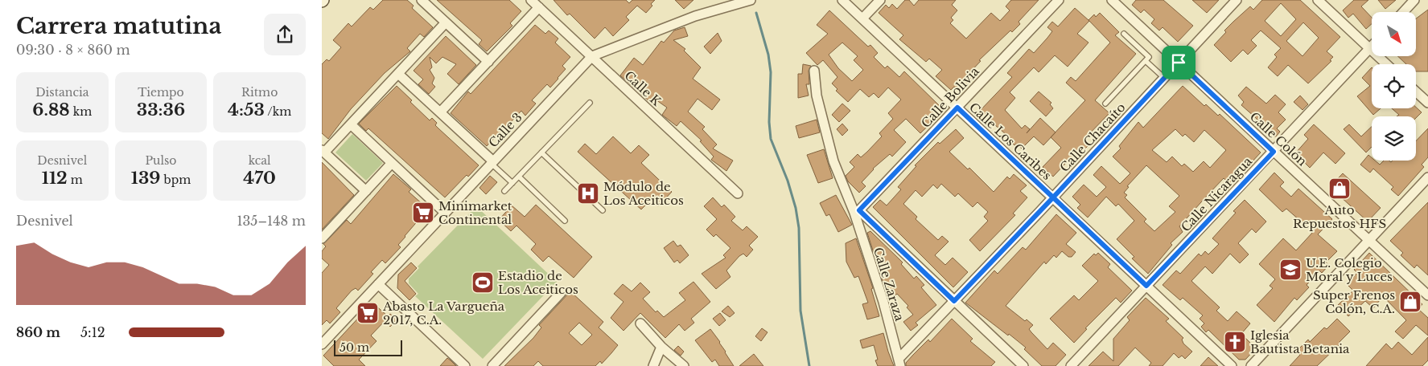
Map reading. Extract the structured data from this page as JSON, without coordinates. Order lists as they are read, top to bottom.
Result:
{
  "streets": {
    "street": [
      "Calle K",
      "Calle Bolivia",
      "Calle 3",
      "Calle Chacaíto",
      "Calle Colón",
      "Calle Los Caribes",
      "Calle Nicaragua",
      "Calle Zaraza"
    ]
  },
  "crossings": [
    ["Calle K", "Calle 3"],
    ["Calle Bolivia", "Calle Los Caribes"],
    ["Calle Bolivia", "Calle Zaraza"],
    ["Calle Chacaíto", "Calle Colón"],
    ["Calle Chacaíto", "Calle Los Caribes"],
    ["Calle Chacaíto", "Calle Zaraza"],
    ["Calle Colón", "Calle Nicaragua"],
    ["Calle Los Caribes", "Calle Nicaragua"]
  ],
  "places": {
    "shop": ["Auto Repuestos HFS", "Super Frenos Colón, C.A."],
    "hospital": ["Módulo de Los Aceiticos"],
    "supermarket": ["Minimarket Continental", "Abasto La Vargueña 2017, C.A."],
    "school or university": ["U.E. Colegio Moral y Luces"],
    "sports": ["Estadio de Los Aceiticos"],
    "church": ["Iglesia Bautista Betania"]
  },
  "scale_bar": "50 m",
  "north": "bottom right",
  "page": {
    "heading": ["Carrera matutina", "09:30 · 8 × 860 m"],
    "stats": [
      ["Distancia", "6.88 km"],
      ["Tiempo", "33:36"],
      ["Ritmo", "4:53 /km"],
      ["Desnivel", "112 m"],
      ["Pulso", "139 bpm"],
      ["kcal", "470"]
    ],
    "chart": ["Desnivel", "135–148 m"],
    "list": [
      {
        "name": "860 m",
        "note": "5:12"
      }
    ],
    "scale": "50 m"
  }
}
